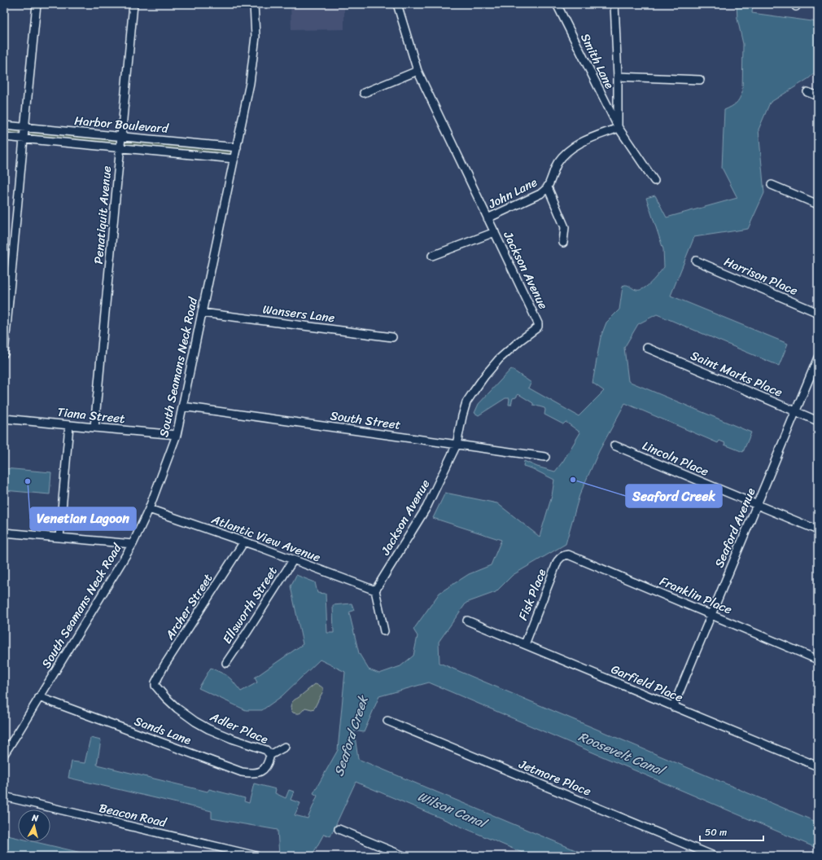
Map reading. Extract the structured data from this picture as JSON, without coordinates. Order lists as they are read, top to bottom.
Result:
{
  "streets": {
    "street": [
      "Smith Lane",
      "Harbor Boulevard",
      "John Lane",
      "Penatiquit Avenue",
      "Jackson Avenue",
      "Harrison Place",
      "Wansers Lane",
      "South Seamans Neck Road",
      "Saint Marks Place",
      "Tiana Street",
      "South Street",
      "Lincoln Place",
      "Seaford Avenue",
      "Atlantic View Avenue",
      "Fisk Place",
      "Franklin Place",
      "Ellsworth Street",
      "Archer Street",
      "Garfield Place",
      "Adler Place",
      "Sands Lane",
      "Jetmore Place",
      "Beacon Road"
    ]
  },
  "crossings": [
    ["Smith Lane", "John Lane"],
    ["Harbor Boulevard", "Penatiquit Avenue"],
    ["Harbor Boulevard", "South Seamans Neck Road"],
    ["John Lane", "Jackson Avenue"],
    ["Penatiquit Avenue", "Tiana Street"],
    ["Jackson Avenue", "South Street"],
    ["Jackson Avenue", "Atlantic View Avenue"],
    ["Wansers Lane", "South Seamans Neck Road"],
    ["South Seamans Neck Road", "Tiana Street"],
    ["South Seamans Neck Road", "South Street"],
    ["South Seamans Neck Road", "Atlantic View Avenue"],
    ["South Seamans Neck Road", "Sands Lane"],
    ["Saint Marks Place", "Seaford Avenue"],
    ["Lincoln Place", "Seaford Avenue"],
    ["Seaford Avenue", "Franklin Place"],
    ["Seaford Avenue", "Garfield Place"],
    ["Atlantic View Avenue", "Ellsworth Street"],
    ["Atlantic View Avenue", "Archer Street"],
    ["Fisk Place", "Franklin Place"],
    ["Fisk Place", "Garfield Place"],
    ["Archer Street", "Adler Place"],
    ["Adler Place", "Sands Lane"]
  ],
  "water": ["Seaford Creek", "Roosevelt Canal", "Wilson Canal"],
  "places": ["Seaford Creek", "Venetian Lagoon"],
  "scale_bar": "50 m",
  "north": "top"
}
